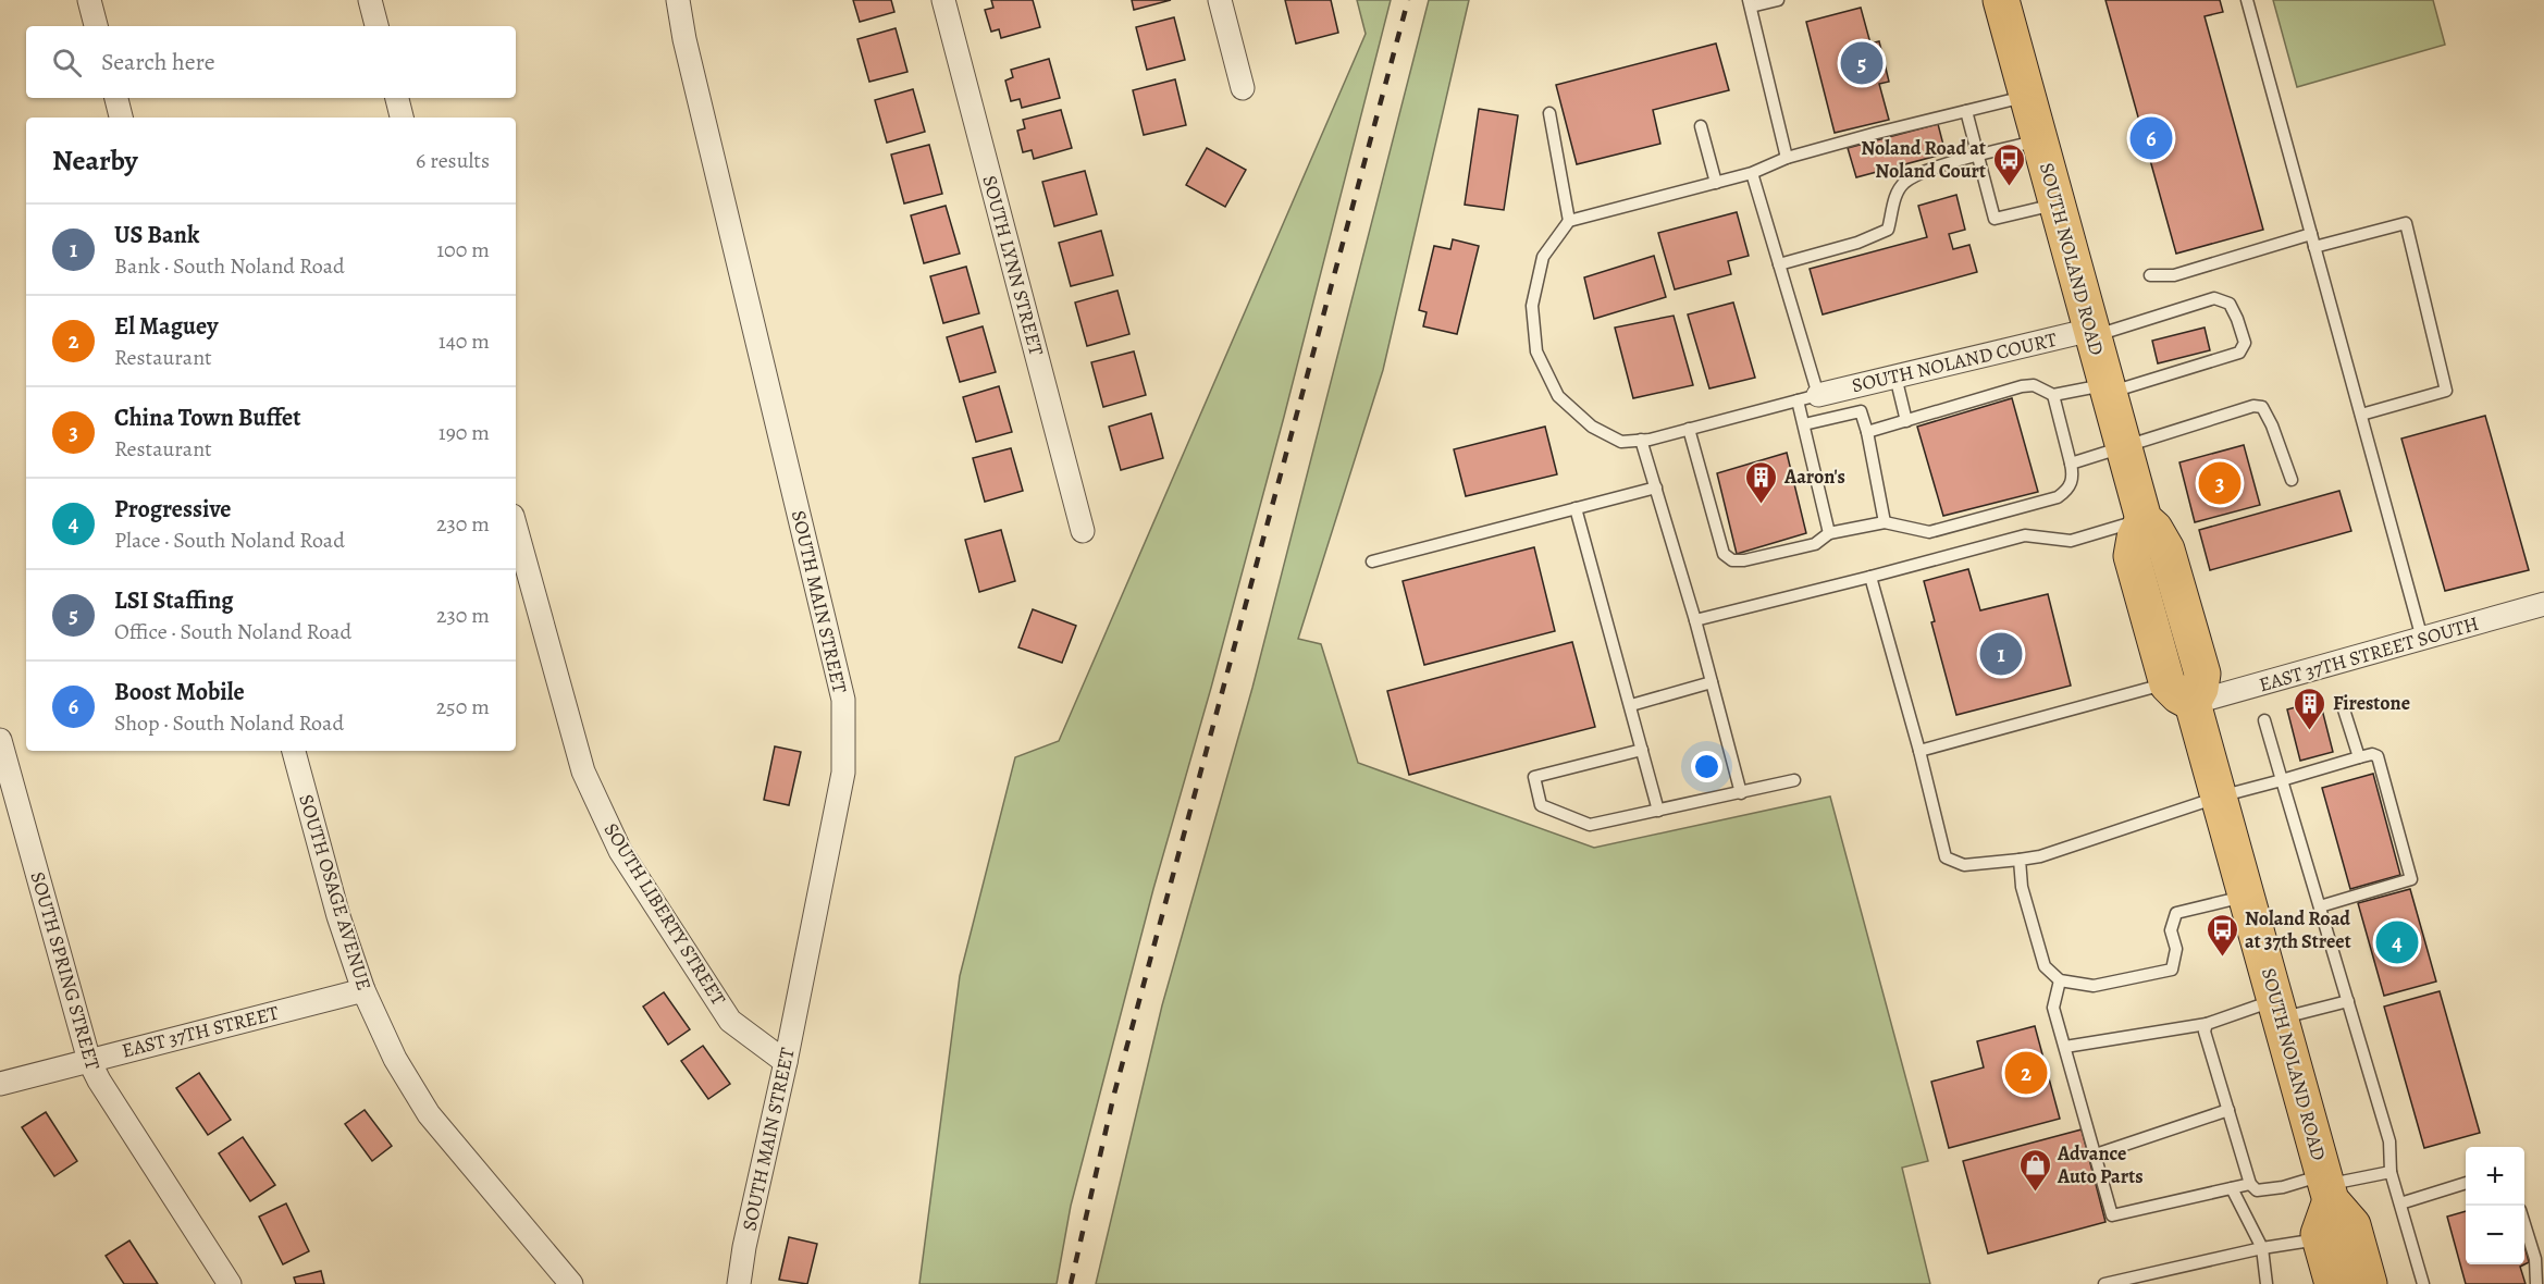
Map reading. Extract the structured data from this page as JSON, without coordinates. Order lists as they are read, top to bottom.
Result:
{
  "streets": {
    "main road": ["SOUTH NOLAND ROAD"],
    "street": [
      "SOUTH LYNN STREET",
      "SOUTH NOLAND COURT",
      "SOUTH MAIN STREET",
      "EAST 37TH STREET SOUTH",
      "SOUTH OSAGE AVENUE",
      "SOUTH LIBERTY STREET",
      "SOUTH SPRING STREET",
      "EAST 37TH STREET"
    ]
  },
  "crossings": [
    ["SOUTH NOLAND ROAD", "SOUTH NOLAND COURT"],
    ["SOUTH NOLAND ROAD", "EAST 37TH STREET SOUTH"],
    ["SOUTH MAIN STREET", "SOUTH LIBERTY STREET"],
    ["SOUTH OSAGE AVENUE", "EAST 37TH STREET"],
    ["SOUTH SPRING STREET", "EAST 37TH STREET"]
  ],
  "places": {
    "bus stop": ["Noland Road at Noland Court", "Noland Road at 37th Street"],
    "building": ["Aaron's", "Firestone"],
    "shop": ["Advance Auto Parts"]
  },
  "page": {
    "search": "Search here",
    "pins": [
      "5",
      "6",
      "3",
      "1",
      "4",
      "2"
    ],
    "heading": ["Nearby", "6 results"],
    "list": [
      {
        "mark": "1",
        "name": "US Bank",
        "note": "Bank · South Noland Road",
        "value": "100 m"
      },
      {
        "mark": "2",
        "name": "El Maguey",
        "note": "Restaurant",
        "value": "140 m"
      },
      {
        "mark": "3",
        "name": "China Town Buffet",
        "note": "Restaurant",
        "value": "190 m"
      },
      {
        "mark": "4",
        "name": "Progressive",
        "note": "Place · South Noland Road",
        "value": "230 m"
      },
      {
        "mark": "5",
        "name": "LSI Staffing",
        "note": "Office · South Noland Road",
        "value": "230 m"
      },
      {
        "mark": "6",
        "name": "Boost Mobile",
        "note": "Shop · South Noland Road",
        "value": "250 m"
      }
    ],
    "map_buttons": ["+", "−"]
  }
}
